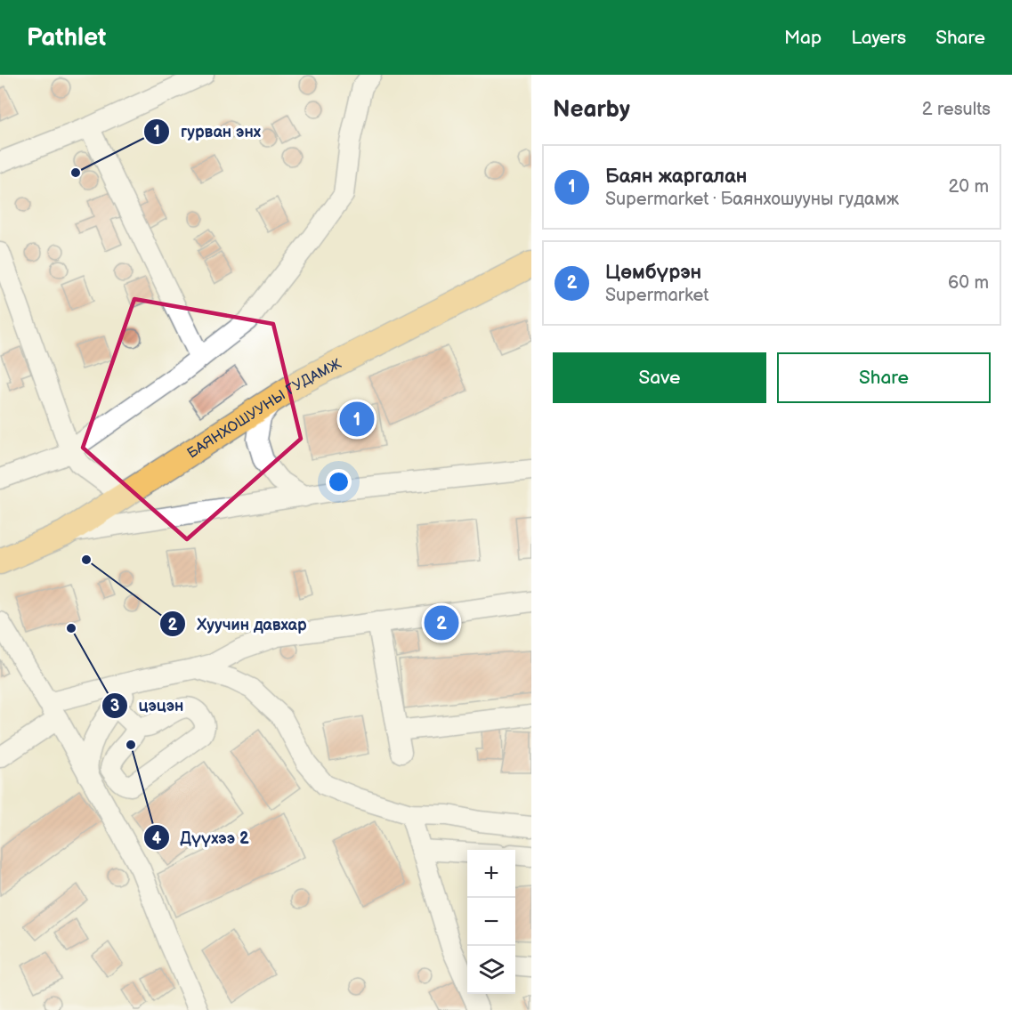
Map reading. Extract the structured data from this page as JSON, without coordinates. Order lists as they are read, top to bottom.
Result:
{
  "streets": {
    "main road": ["БАЯНХОШУУНЫ ГУДАМЖ"]
  },
  "places": [
    "гурван энх",
    "Хуучин давхар",
    "цэцэн",
    "Дүүхээ 2"
  ],
  "page": {
    "header": "Pathlet",
    "nav": ["Map", "Layers", "Share"],
    "heading": ["Nearby", "2 results"],
    "list": [
      {
        "mark": "1",
        "name": "Баян жаргалан",
        "note": "Supermarket · Баянхошууны гудамж",
        "value": "20 m"
      },
      {
        "mark": "2",
        "name": "Цөмбүрэн",
        "note": "Supermarket",
        "value": "60 m"
      }
    ],
    "buttons": ["Save", "Share"],
    "pins": ["1", "2"],
    "map_buttons": ["+", "−"]
  }
}
